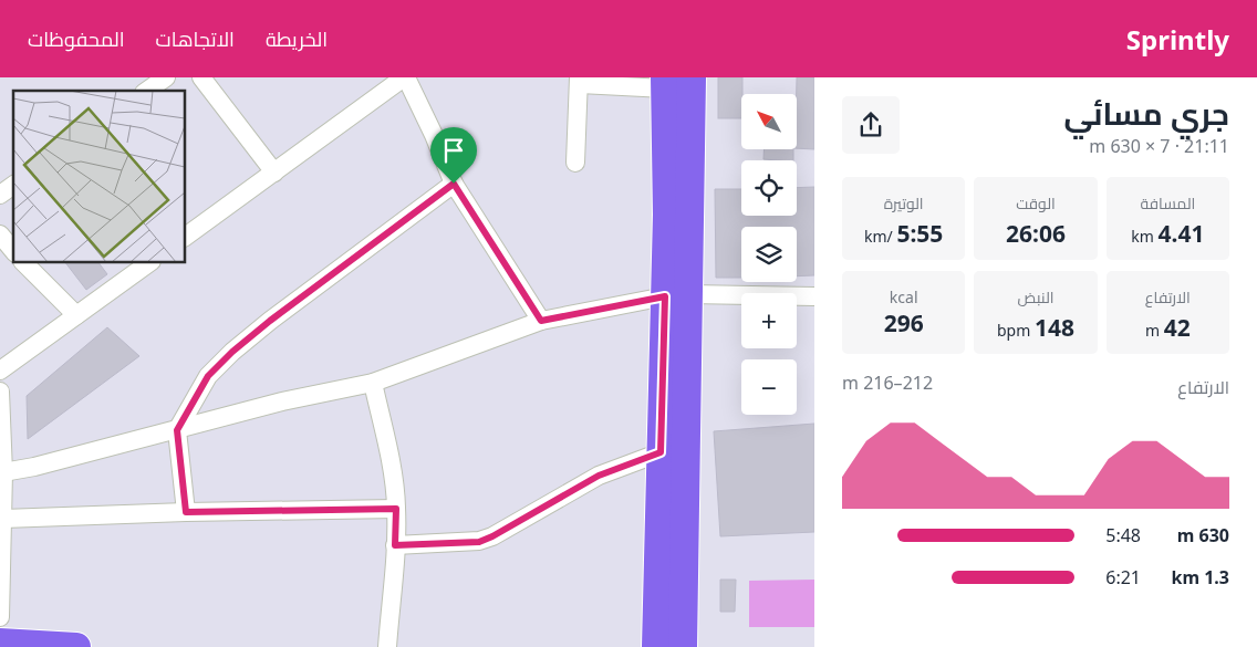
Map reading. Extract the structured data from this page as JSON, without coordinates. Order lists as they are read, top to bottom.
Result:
{
  "north": "top left",
  "page": {
    "header": "Sprintly",
    "nav": ["الخريطة", "الاتجاهات", "المحفوظات"],
    "heading": ["جري مسائي", "21:11 · 7 × 630 m"],
    "map_buttons": ["+", "−"],
    "stats": [
      ["المسافة", "4.41 km"],
      ["الوقت", "26:06"],
      ["الوتيرة", "5:55 /km"],
      ["الارتفاع", "42 m"],
      ["النبض", "148 bpm"],
      ["kcal", "296"]
    ],
    "chart": ["الارتفاع", "212–216 m"],
    "list": [
      {
        "name": "630 m",
        "note": "5:48"
      },
      {
        "name": "1.3 km",
        "note": "6:21"
      }
    ]
  }
}
